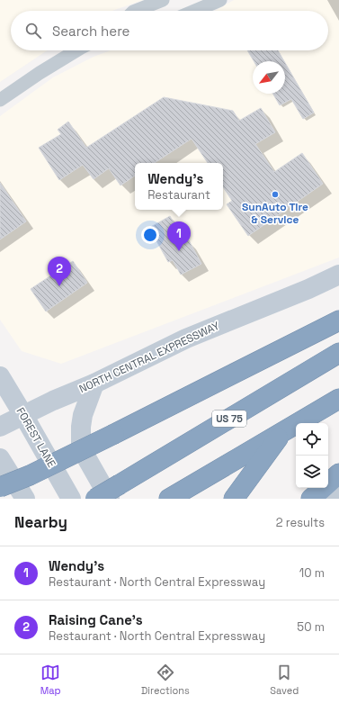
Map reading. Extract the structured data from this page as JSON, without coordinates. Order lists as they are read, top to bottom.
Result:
{
  "streets": {
    "highway": ["US 75"],
    "main road": ["NORTH CENTRAL EXPRESSWAY", "FOREST LANE"]
  },
  "crossings": [
    ["NORTH CENTRAL EXPRESSWAY", "FOREST LANE"]
  ],
  "places": ["SunAuto Tire & Service"],
  "north": "bottom left",
  "page": {
    "search": "Search here",
    "popup": ["Wendy's", "Restaurant"],
    "pins": ["1", "2"],
    "heading": ["Nearby", "2 results"],
    "list": [
      {
        "mark": "1",
        "name": "Wendy's",
        "note": "Restaurant · North Central Expressway",
        "value": "10 m"
      },
      {
        "mark": "2",
        "name": "Raising Cane's",
        "note": "Restaurant · North Central Expressway",
        "value": "50 m"
      }
    ],
    "nav": ["Map", "Directions", "Saved"]
  }
}
